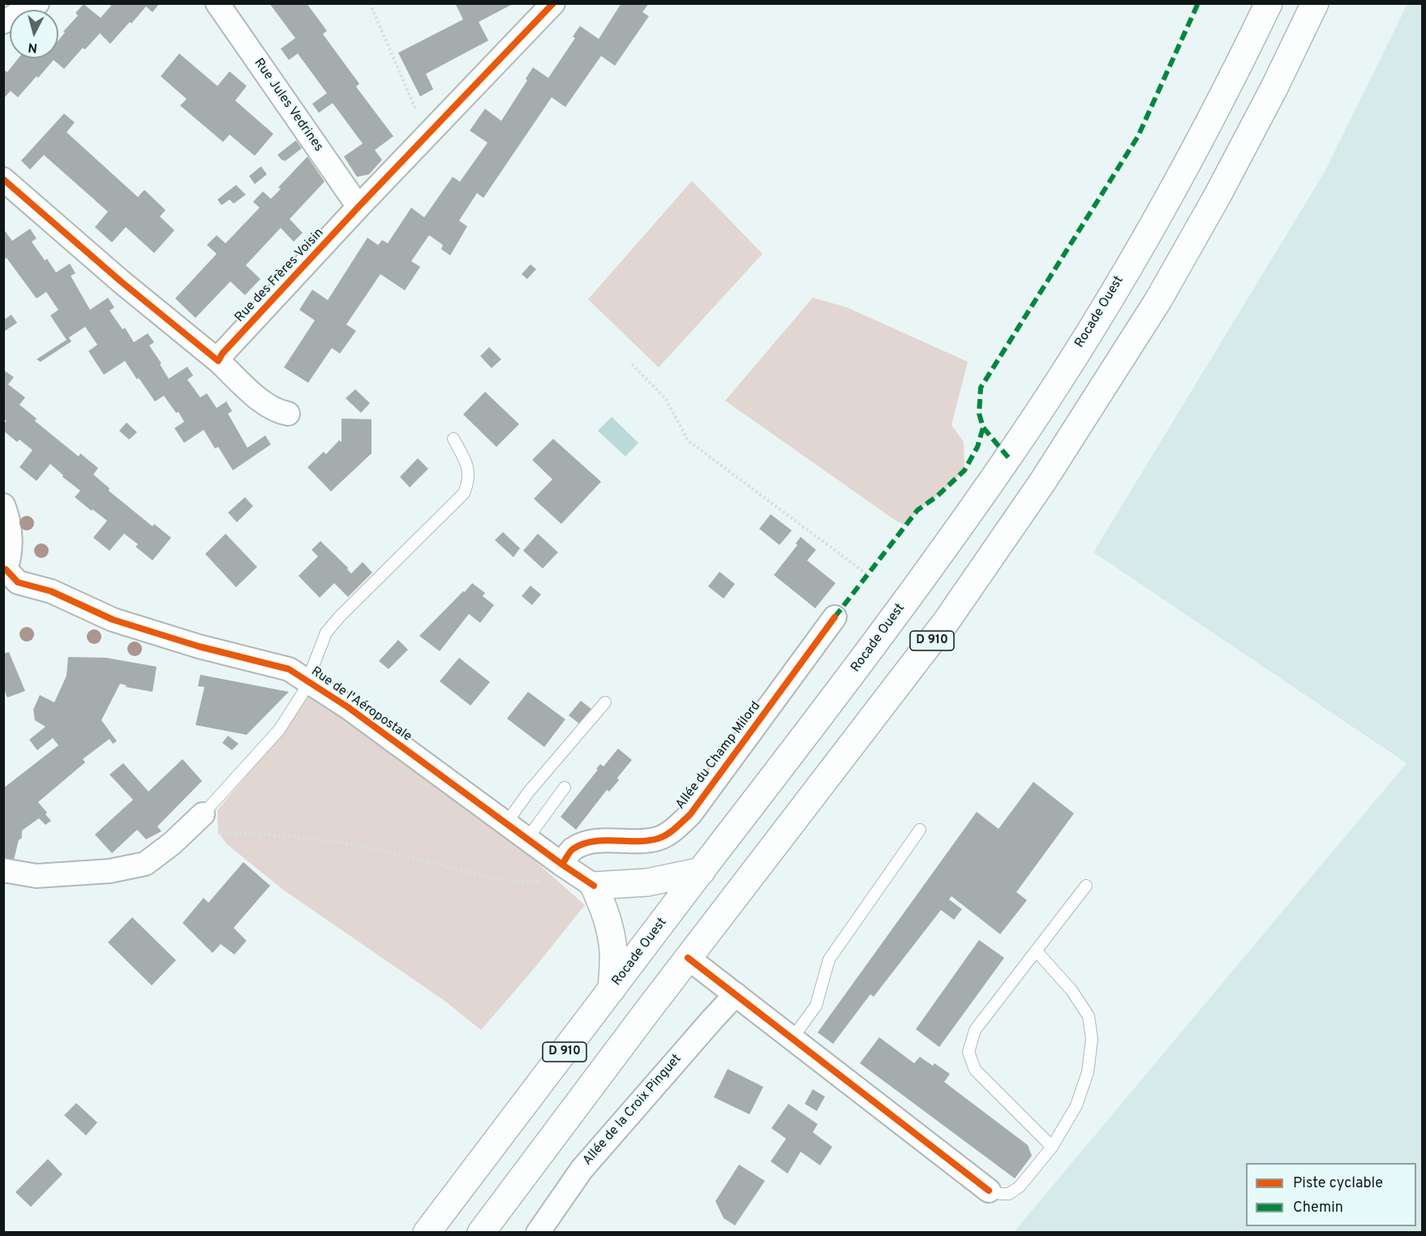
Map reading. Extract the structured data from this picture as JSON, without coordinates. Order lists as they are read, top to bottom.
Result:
{
  "streets": {
    "main road": ["Rocade Ouest", "D 910"],
    "street": [
      "Rue Jules Vedrines",
      "Rue des Frères Voisin",
      "Rue de l'Aéropostale",
      "Allée du Champ Milord",
      "Allée de la Croix Pinguet"
    ]
  },
  "crossings": [
    ["Rue Jules Vedrines", "Rue des Frères Voisin"],
    ["Rue de l'Aéropostale", "Allée du Champ Milord"]
  ],
  "legend": ["Piste cyclable", "Chemin"],
  "north": "bottom"
}
